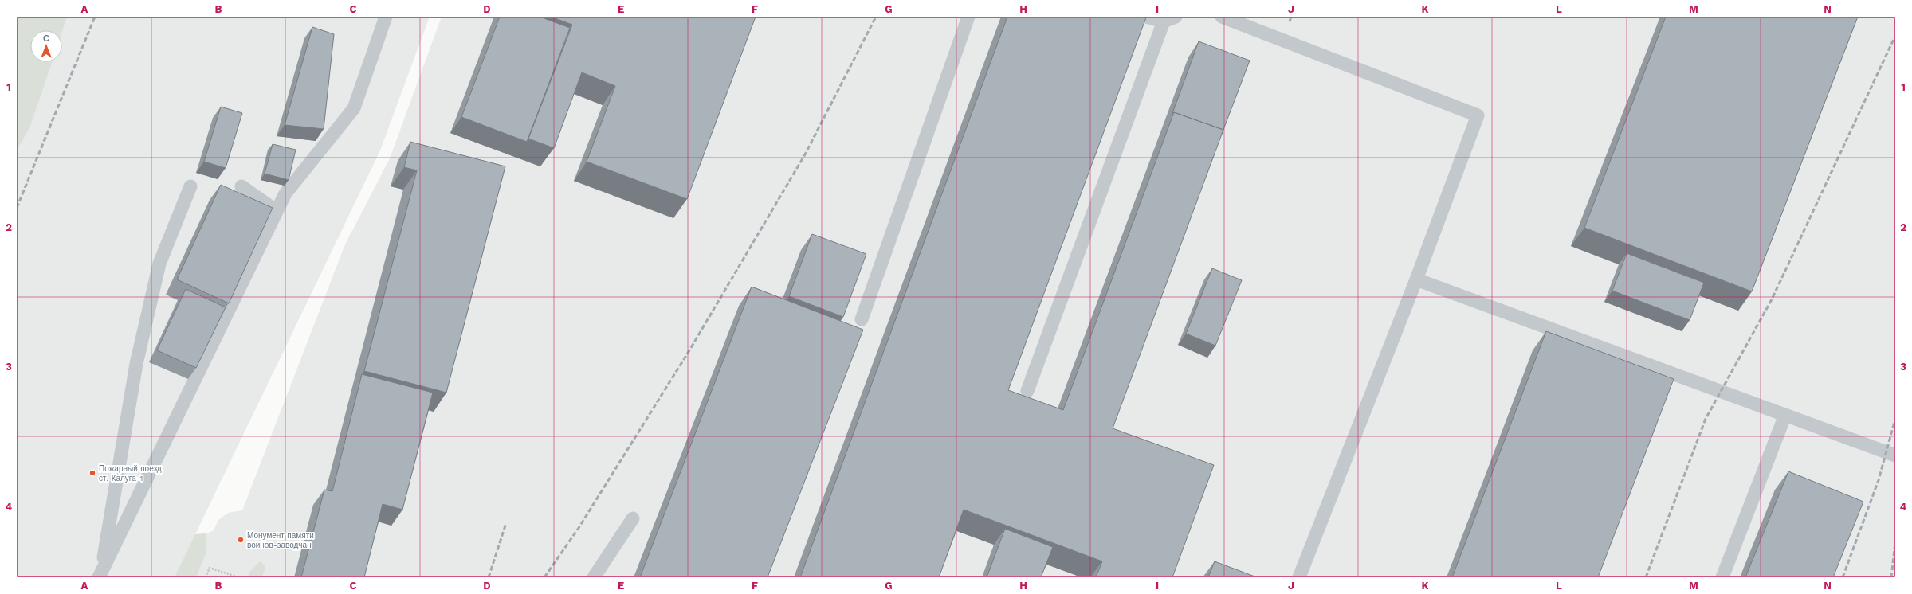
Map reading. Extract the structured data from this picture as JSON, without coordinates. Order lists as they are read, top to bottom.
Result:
{
  "places": ["Пожарный поезд ст. Калуга-1", "Монумент памяти воинов-заводчан"],
  "north": "top",
  "grid": {
    "columns": [
      "A",
      "B",
      "C",
      "D",
      "E",
      "F",
      "G",
      "H",
      "I",
      "J",
      "K",
      "L",
      "M",
      "N"
    ],
    "rows": [
      "1",
      "2",
      "3",
      "4"
    ]
  }
}
